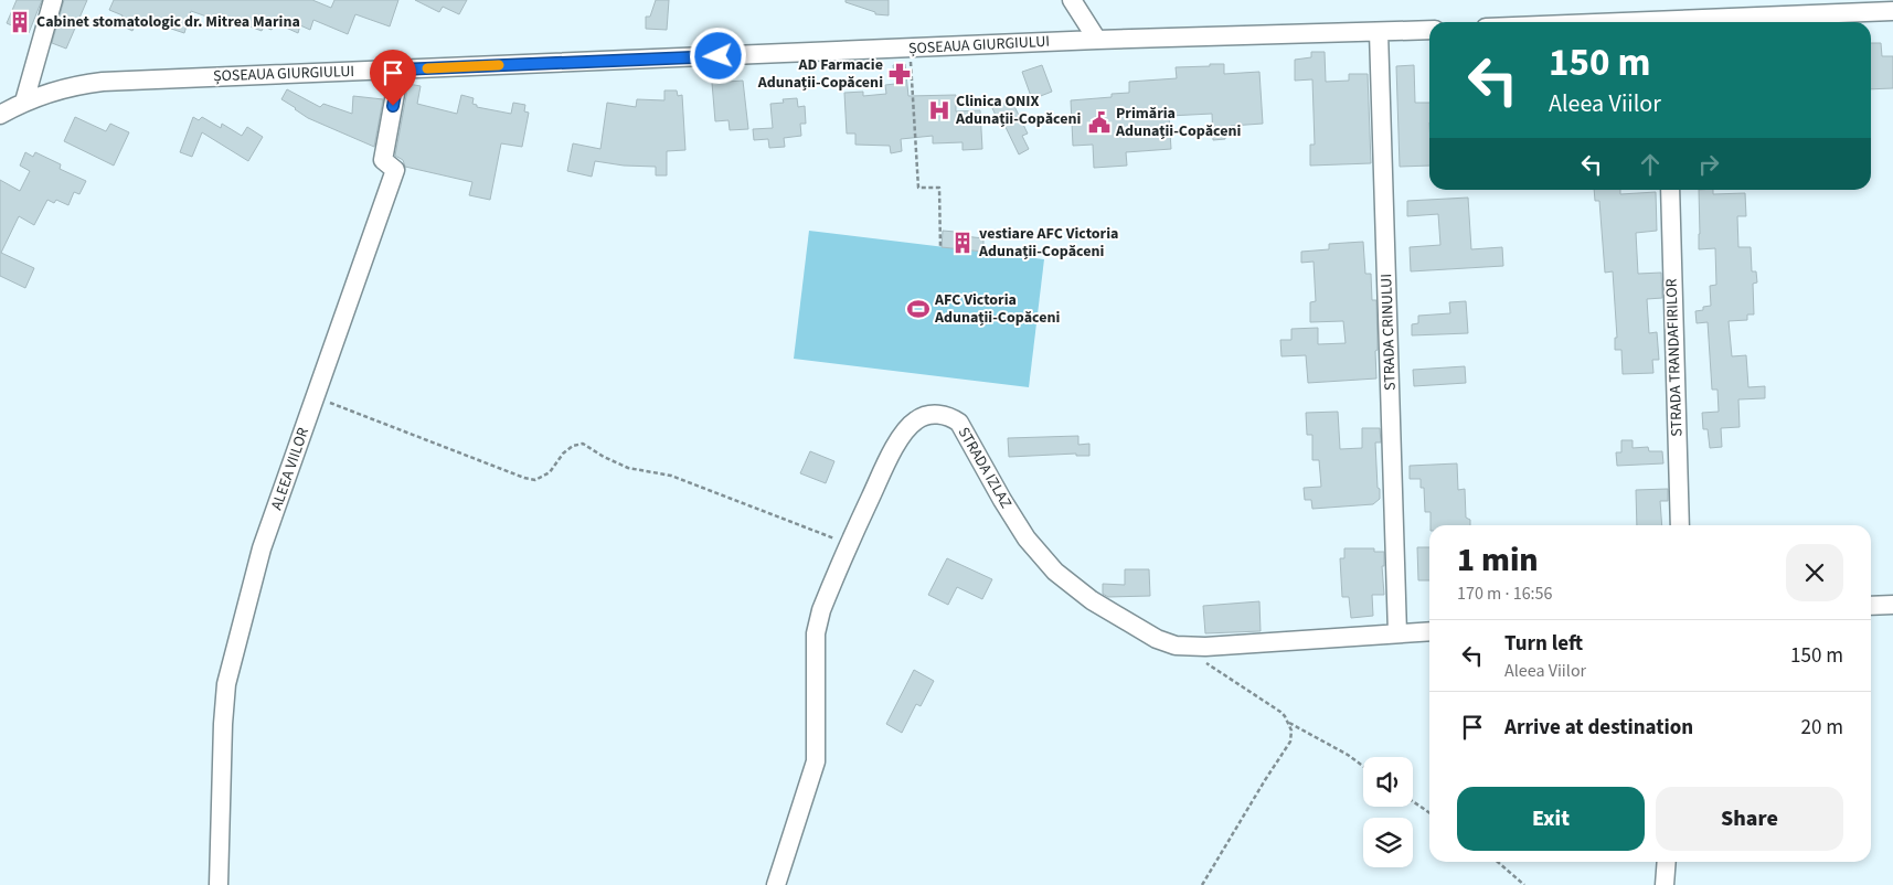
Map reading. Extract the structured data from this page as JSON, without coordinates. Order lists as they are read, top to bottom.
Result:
{
  "streets": {
    "street": [
      "ȘOSEAUA GIURGIULUI",
      "STRADA CRINULUI",
      "STRADA TRANDAFIRILOR",
      "STRADA IZLAZ",
      "ALEEA VIILOR"
    ]
  },
  "crossings": [
    ["ȘOSEAUA GIURGIULUI", "STRADA CRINULUI"],
    ["ȘOSEAUA GIURGIULUI", "ALEEA VIILOR"],
    ["STRADA CRINULUI", "STRADA IZLAZ"]
  ],
  "places": {
    "building": ["Cabinet stomatologic dr. Mitrea Marina", "vestiare AFC Victoria Adunații-Copăceni"],
    "pharmacy": ["AD Farmacie Adunații-Copăceni"],
    "hospital": ["Clinica ONIX Adunații-Copăceni"],
    "public building": ["Primăria Adunații-Copăceni"],
    "sports": ["AFC Victoria Adunații-Copăceni"]
  },
  "page": {
    "turn": ["150 m", "Aleea Viilor"],
    "heading": ["1 min", "170 m · 16:56"],
    "list": [
      {
        "name": "Turn left",
        "note": "Aleea Viilor",
        "value": "150 m"
      },
      {
        "name": "Arrive at destination",
        "value": "20 m"
      }
    ],
    "buttons": ["Exit", "Share"]
  }
}
